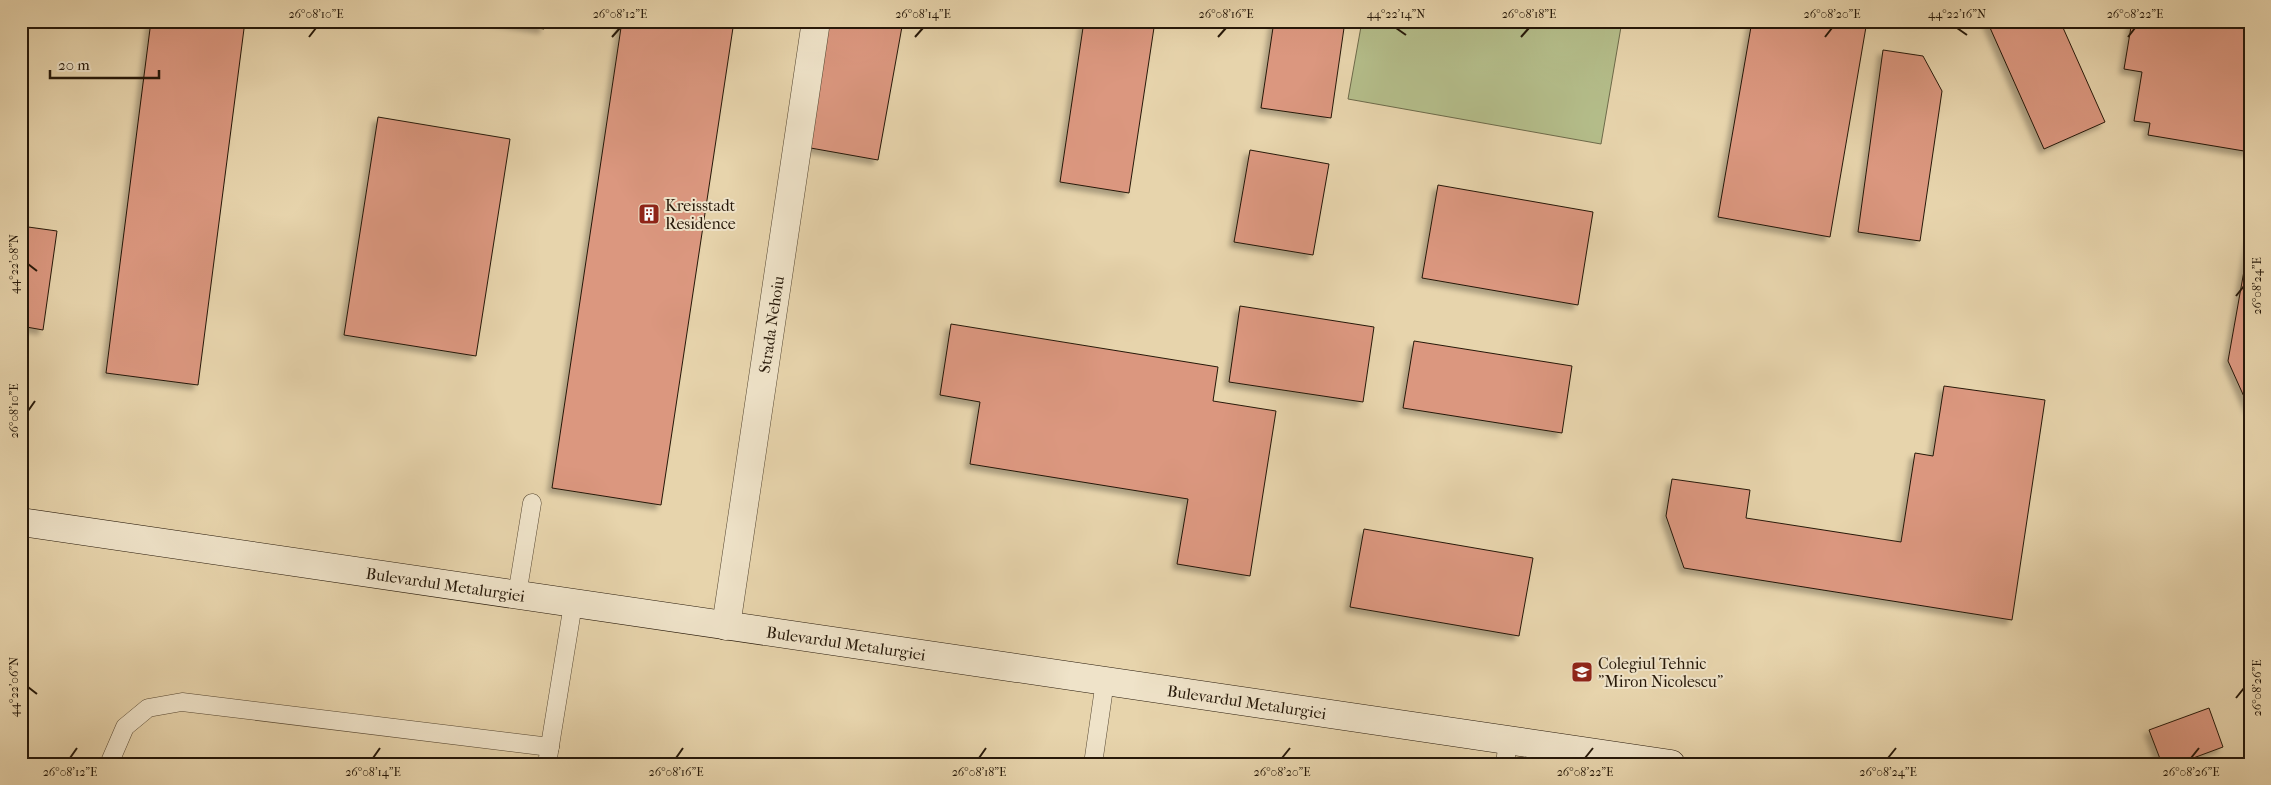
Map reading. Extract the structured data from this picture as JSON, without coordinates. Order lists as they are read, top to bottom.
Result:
{
  "streets": {
    "main road": ["Strada Nehoiu", "Bulevardul Metalurgiei"]
  },
  "crossings": [
    ["Strada Nehoiu", "Bulevardul Metalurgiei"]
  ],
  "places": {
    "building": ["Kreisstadt Residence"],
    "school or university": ["Colegiul Tehnic \"Miron Nicolescu\""]
  },
  "scale_bar": "20 m",
  "coordinates": [
    "26°08'10\"E",
    "26°08'12\"E",
    "26°08'14\"E",
    "26°08'16\"E",
    "44°22'14\"N",
    "26°08'18\"E",
    "26°08'20\"E",
    "44°22'16\"N",
    "26°08'22\"E",
    "44°22'08\"N",
    "26°08'24\"E",
    "44°22'06\"N",
    "26°08'26\"E"
  ]
}
